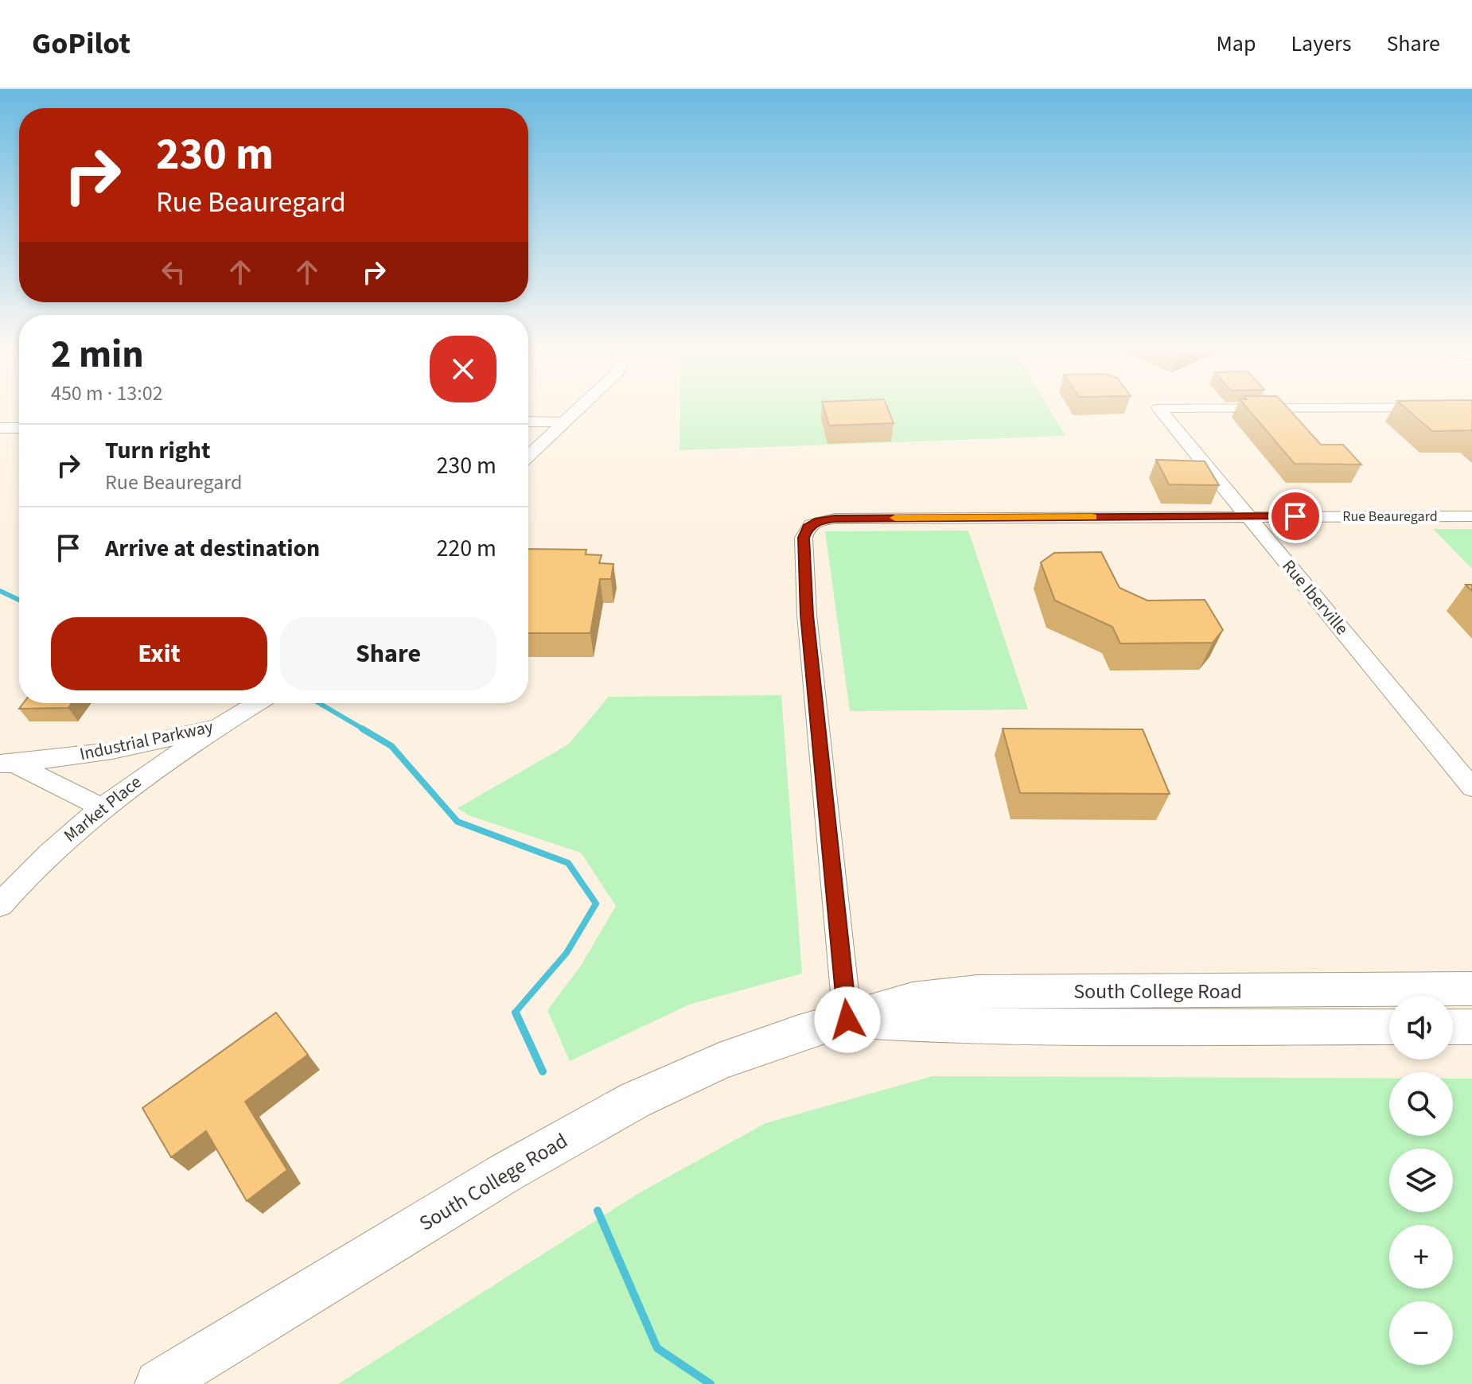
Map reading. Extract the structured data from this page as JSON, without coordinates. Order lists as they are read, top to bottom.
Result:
{
  "streets": {
    "street": [
      "Rue Beauregard",
      "Rue Iberville",
      "Industrial Parkway",
      "Market Place",
      "South College Road"
    ]
  },
  "crossings": [
    ["Rue Beauregard", "Rue Iberville"],
    ["Rue Beauregard", "South College Road"],
    ["Industrial Parkway", "Market Place"]
  ],
  "page": {
    "header": "GoPilot",
    "nav": ["Map", "Layers", "Share"],
    "turn": ["230 m", "Rue Beauregard"],
    "heading": ["2 min", "450 m · 13:02"],
    "list": [
      {
        "name": "Turn right",
        "note": "Rue Beauregard",
        "value": "230 m"
      },
      {
        "name": "Arrive at destination",
        "value": "220 m"
      }
    ],
    "buttons": ["Exit", "Share"],
    "map_buttons": ["+", "−"]
  }
}
